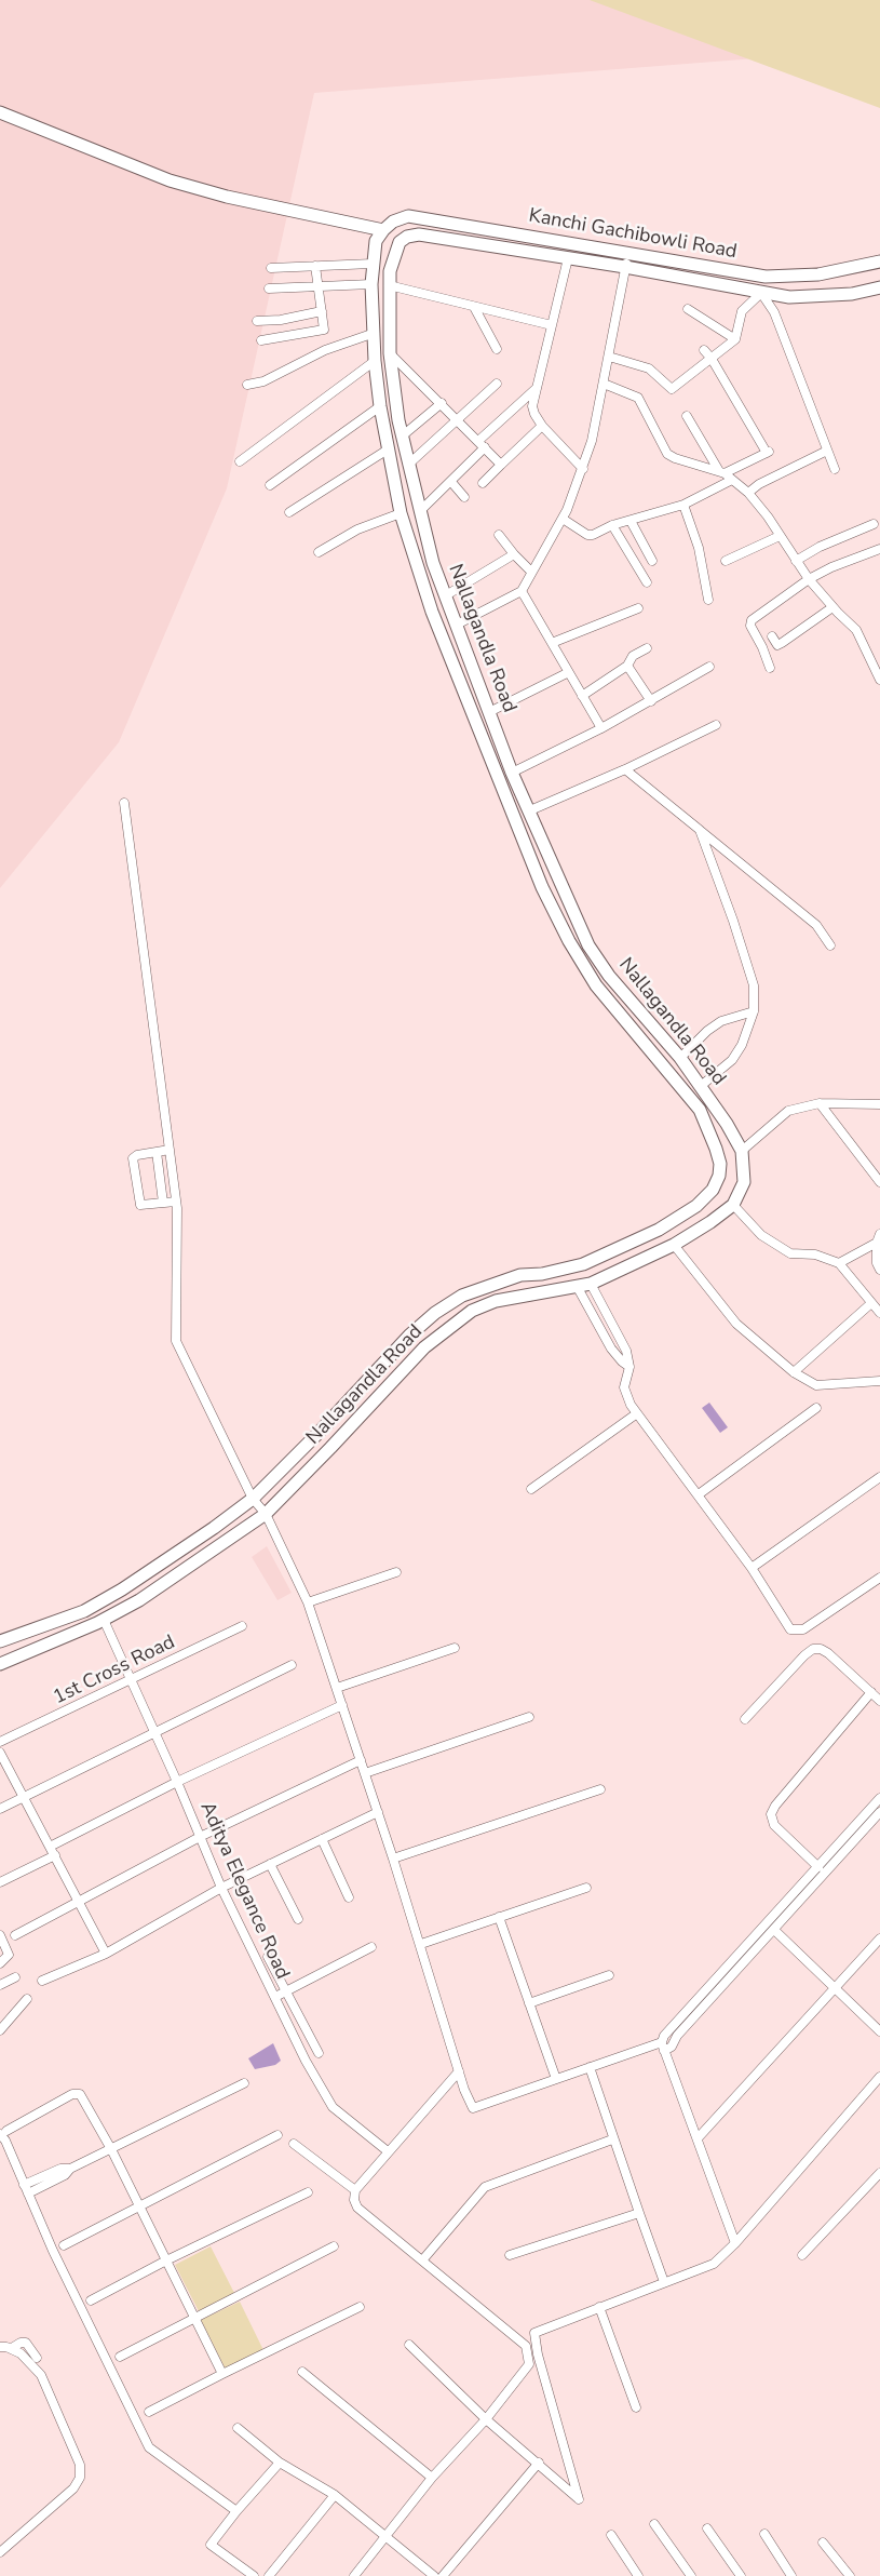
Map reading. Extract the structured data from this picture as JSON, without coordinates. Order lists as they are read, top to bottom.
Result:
{
  "streets": {
    "main road": ["Kanchi Gachibowli Road", "Nallagandla Road"],
    "street": ["1st Cross Road", "Aditya Elegance Road"]
  },
  "crossings": [
    ["Kanchi Gachibowli Road", "Nallagandla Road"],
    ["Nallagandla Road", "Aditya Elegance Road"],
    ["1st Cross Road", "Aditya Elegance Road"]
  ]
}
